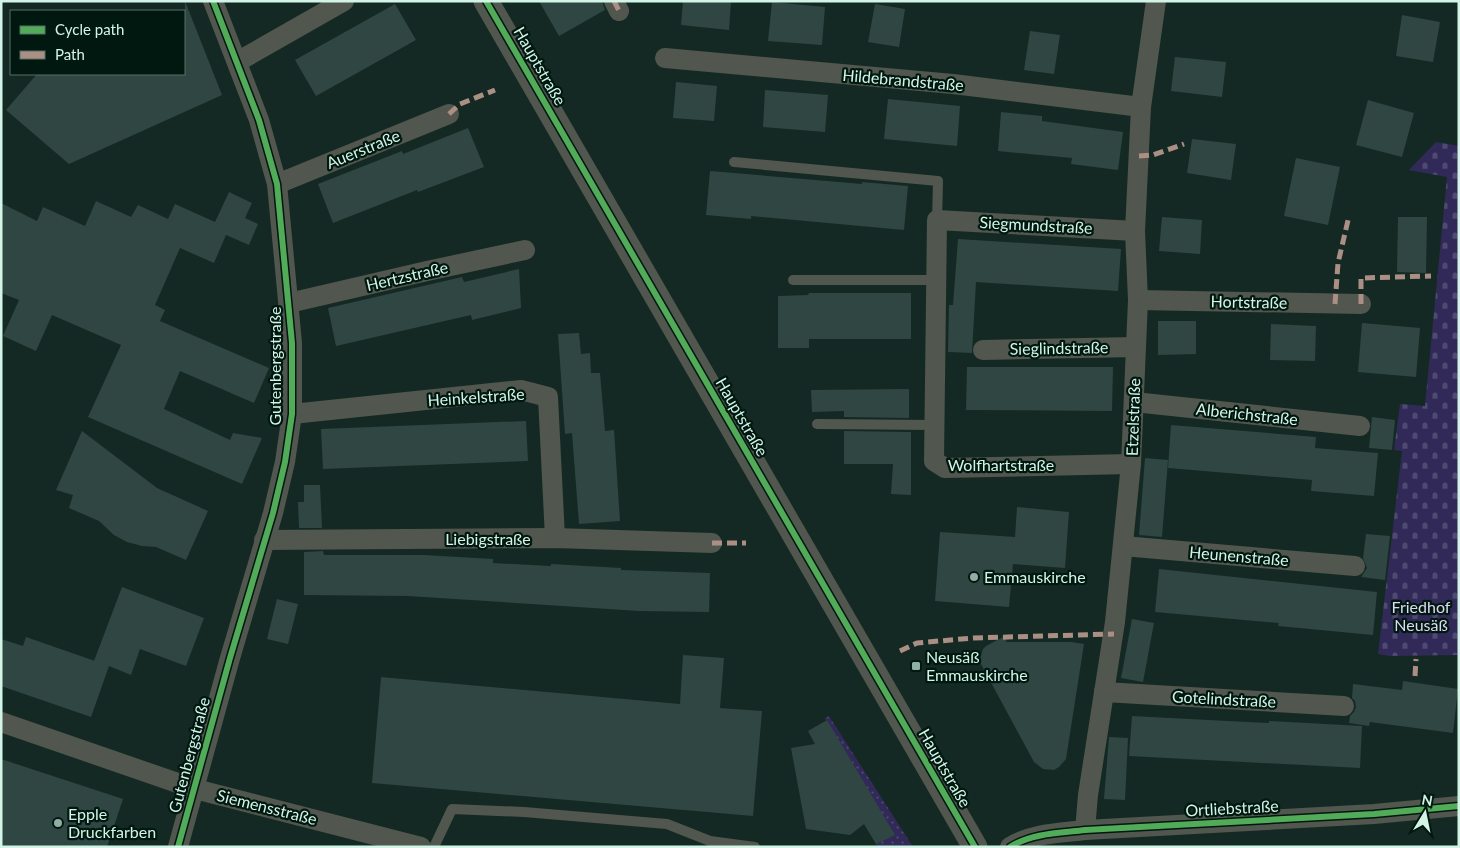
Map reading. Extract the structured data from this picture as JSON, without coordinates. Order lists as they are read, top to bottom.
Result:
{
  "streets": {
    "street": [
      "Hauptstraße",
      "Hildebrandstraße",
      "Auerstraße",
      "Siegmundstraße",
      "Hertzstraße",
      "Hortstraße",
      "Sieglindstraße",
      "Gutenbergstraße",
      "Heinkelstraße",
      "Alberichstraße",
      "Etzelstraße",
      "Wolfhartstraße",
      "Liebigstraße",
      "Heunenstraße",
      "Gotelindstraße",
      "Siemensstraße",
      "Ortliebstraße"
    ]
  },
  "crossings": [
    ["Hildebrandstraße", "Etzelstraße"],
    ["Auerstraße", "Gutenbergstraße"],
    ["Siegmundstraße", "Etzelstraße"],
    ["Siegmundstraße", "Wolfhartstraße"],
    ["Hertzstraße", "Gutenbergstraße"],
    ["Hortstraße", "Etzelstraße"],
    ["Sieglindstraße", "Etzelstraße"],
    ["Gutenbergstraße", "Heinkelstraße"],
    ["Gutenbergstraße", "Liebigstraße"],
    ["Gutenbergstraße", "Siemensstraße"],
    ["Heinkelstraße", "Liebigstraße"],
    ["Alberichstraße", "Etzelstraße"],
    ["Etzelstraße", "Wolfhartstraße"],
    ["Etzelstraße", "Heunenstraße"],
    ["Etzelstraße", "Gotelindstraße"],
    ["Etzelstraße", "Ortliebstraße"]
  ],
  "parks": ["Friedhof Neusäß"],
  "places": {
    "other": ["Emmauskirche", "Epple Druckfarben"],
    "transit": ["Neusäß Emmauskirche"]
  },
  "legend": ["Cycle path", "Path"],
  "north": "top"
}
